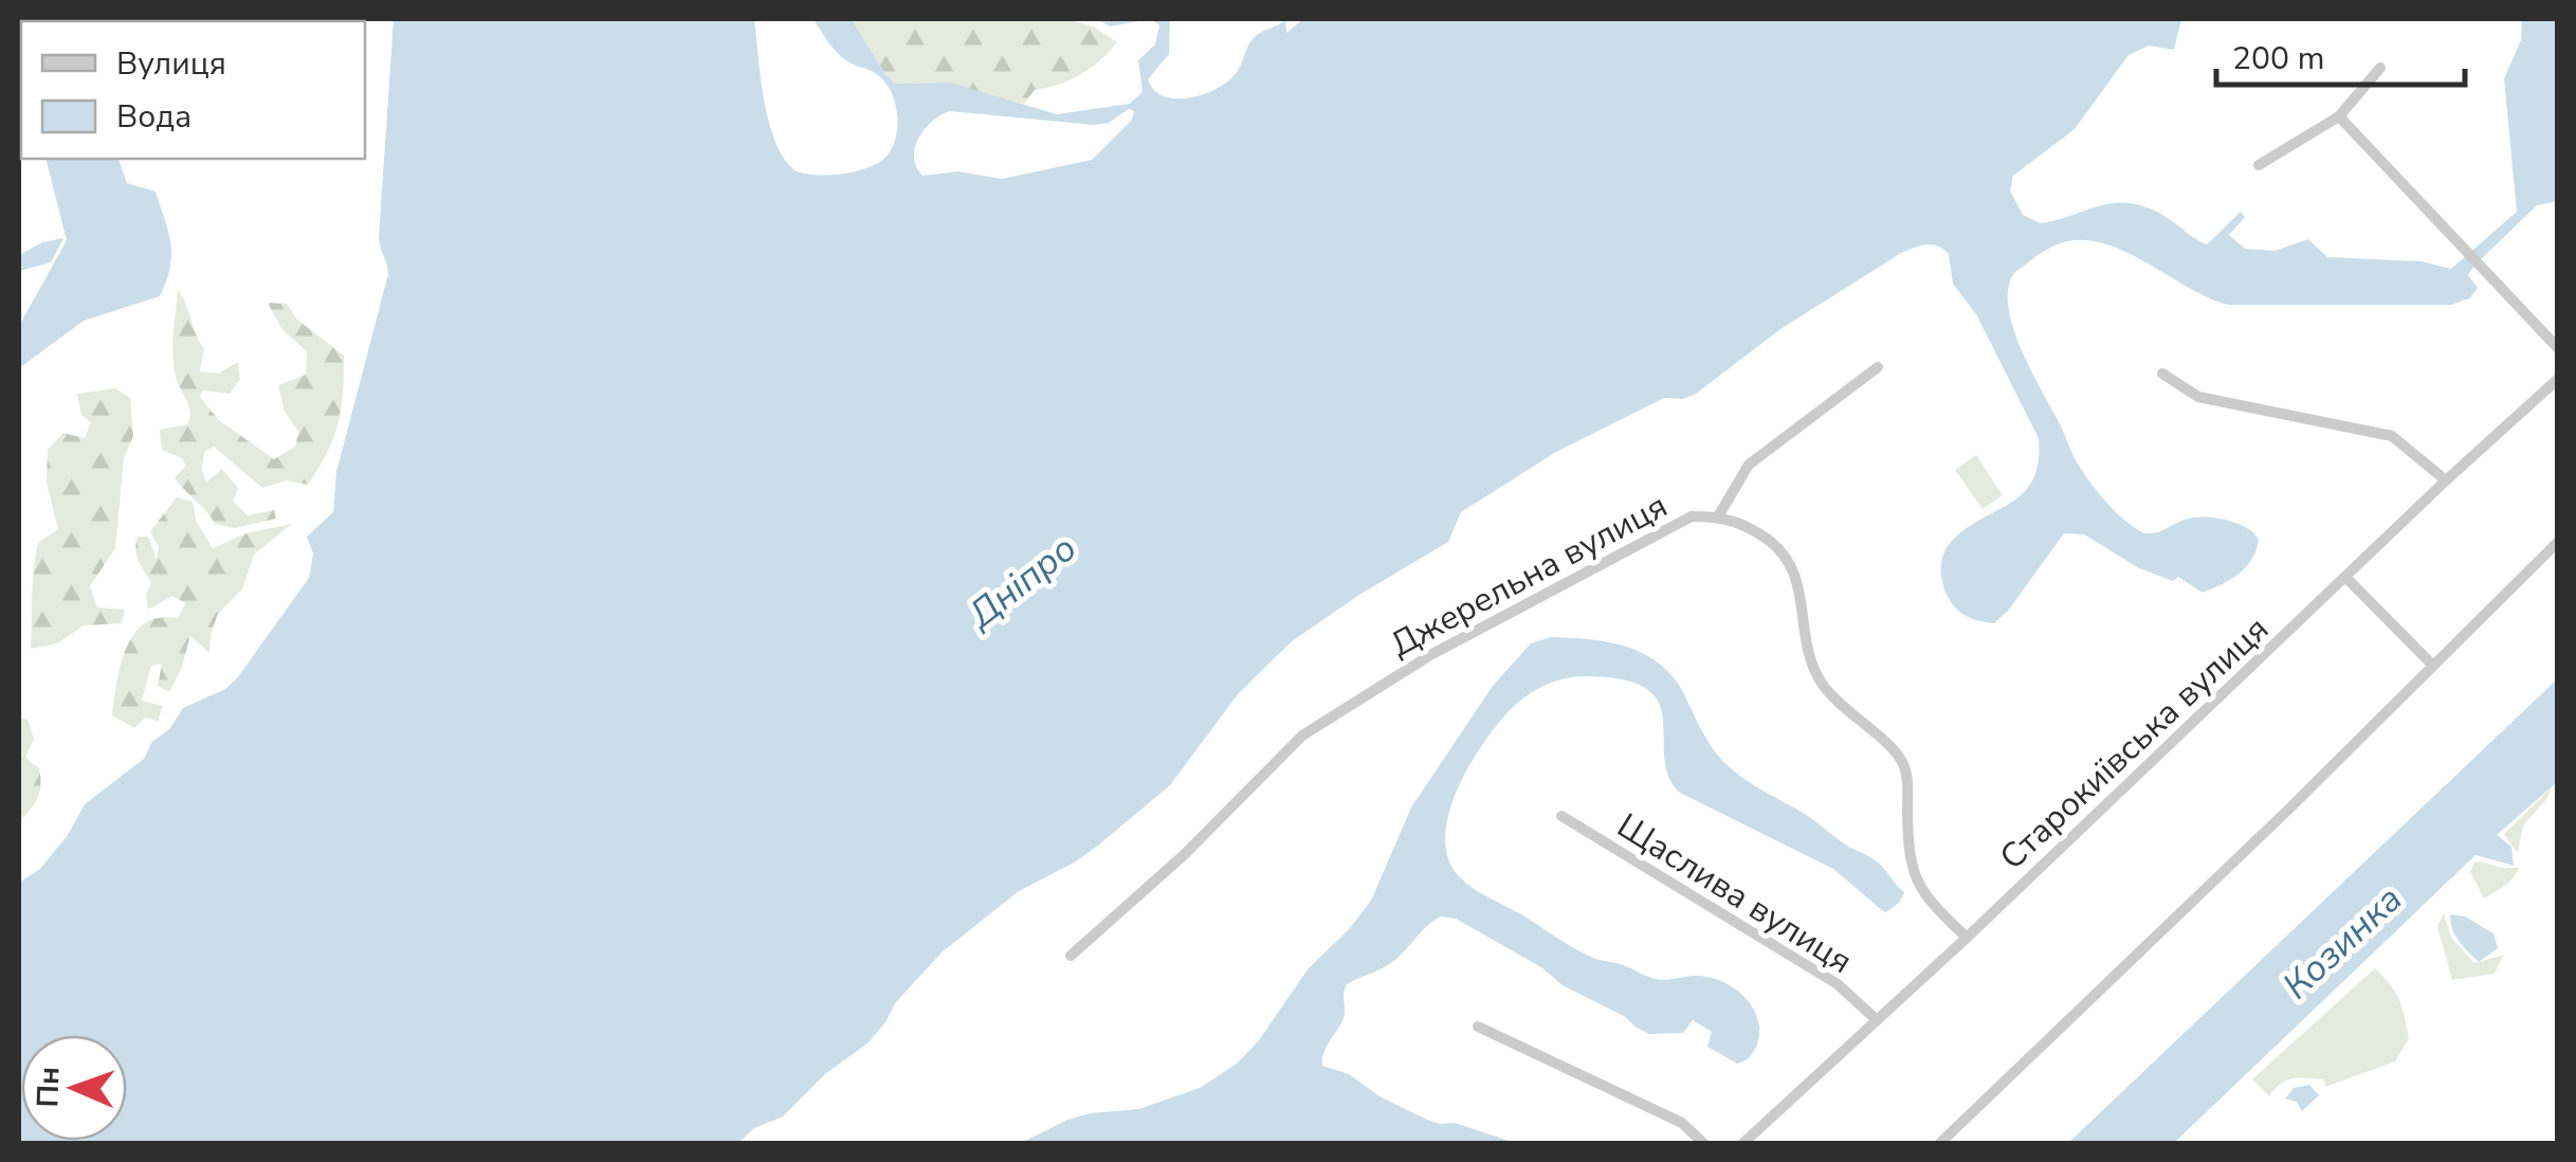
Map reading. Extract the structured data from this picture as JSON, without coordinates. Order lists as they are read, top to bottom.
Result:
{
  "streets": {
    "street": ["Джерельна вулиця", "Старокиївська вулиця", "Щаслива вулиця"]
  },
  "crossings": [
    ["Джерельна вулиця", "Старокиївська вулиця"],
    ["Старокиївська вулиця", "Щаслива вулиця"]
  ],
  "water": ["Дніпро", "Козинка"],
  "legend": ["Вулиця", "Вода"],
  "scale_bar": "200 m",
  "north": "left"
}
